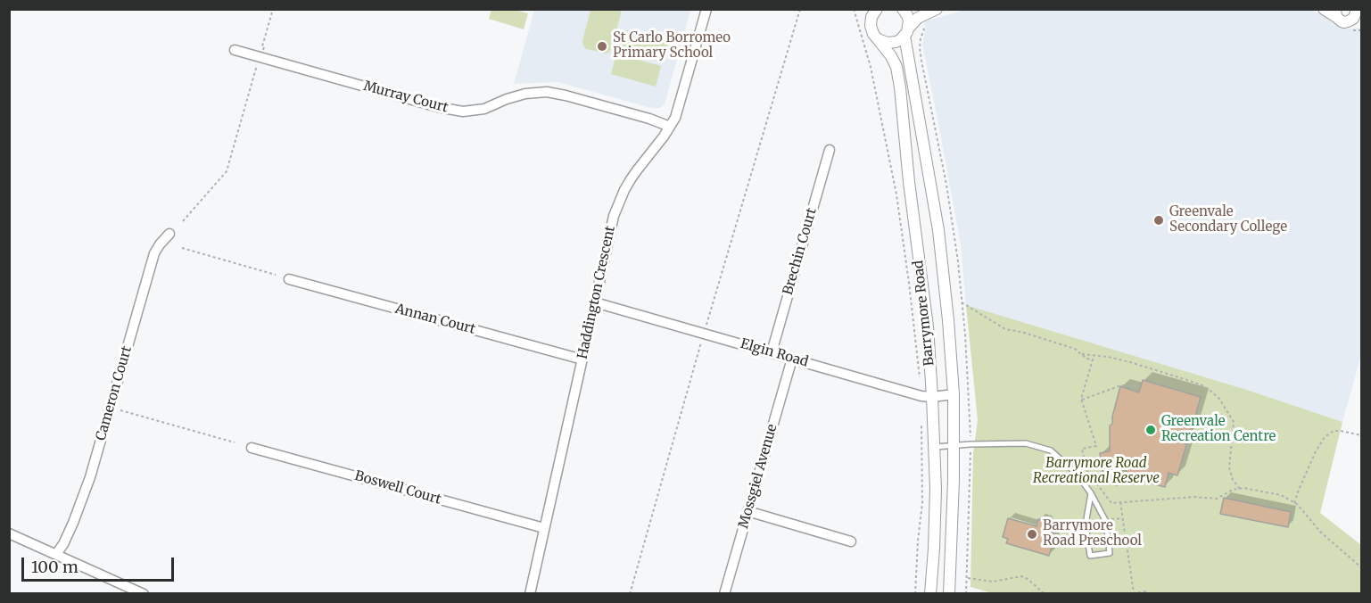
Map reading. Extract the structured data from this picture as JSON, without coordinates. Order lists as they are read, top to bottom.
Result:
{
  "streets": {
    "street": [
      "Murray Court",
      "Brechin Court",
      "Haddington Crescent",
      "Barrymore Road",
      "Annan Court",
      "Elgin Road",
      "Cameron Court",
      "Mossgiel Avenue",
      "Boswell Court"
    ]
  },
  "crossings": [
    ["Murray Court", "Haddington Crescent"],
    ["Brechin Court", "Elgin Road"],
    ["Haddington Crescent", "Annan Court"],
    ["Haddington Crescent", "Elgin Road"],
    ["Haddington Crescent", "Boswell Court"],
    ["Barrymore Road", "Elgin Road"],
    ["Elgin Road", "Mossgiel Avenue"]
  ],
  "parks": ["Barrymore Road Recreational Reserve"],
  "places": [
    "St Carlo Borromeo Primary School",
    "Greenvale Secondary College",
    "Greenvale Recreation Centre",
    "Barrymore Road Preschool"
  ],
  "scale_bar": "100 m"
}
